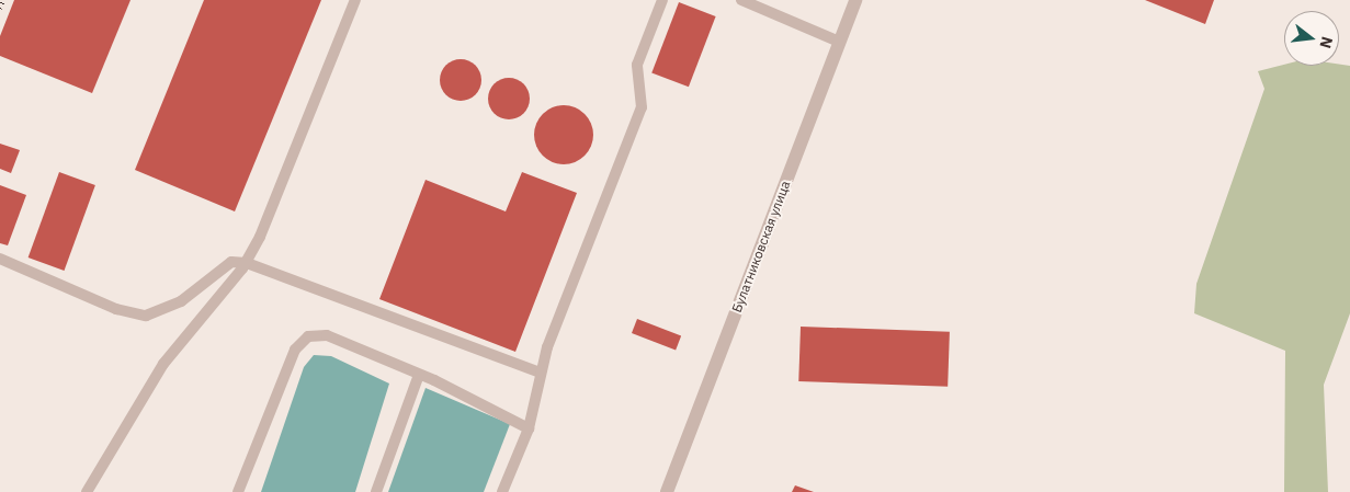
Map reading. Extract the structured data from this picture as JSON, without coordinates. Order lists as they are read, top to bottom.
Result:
{
  "streets": {
    "street": ["Булатниковская улица"]
  },
  "north": "right"
}
